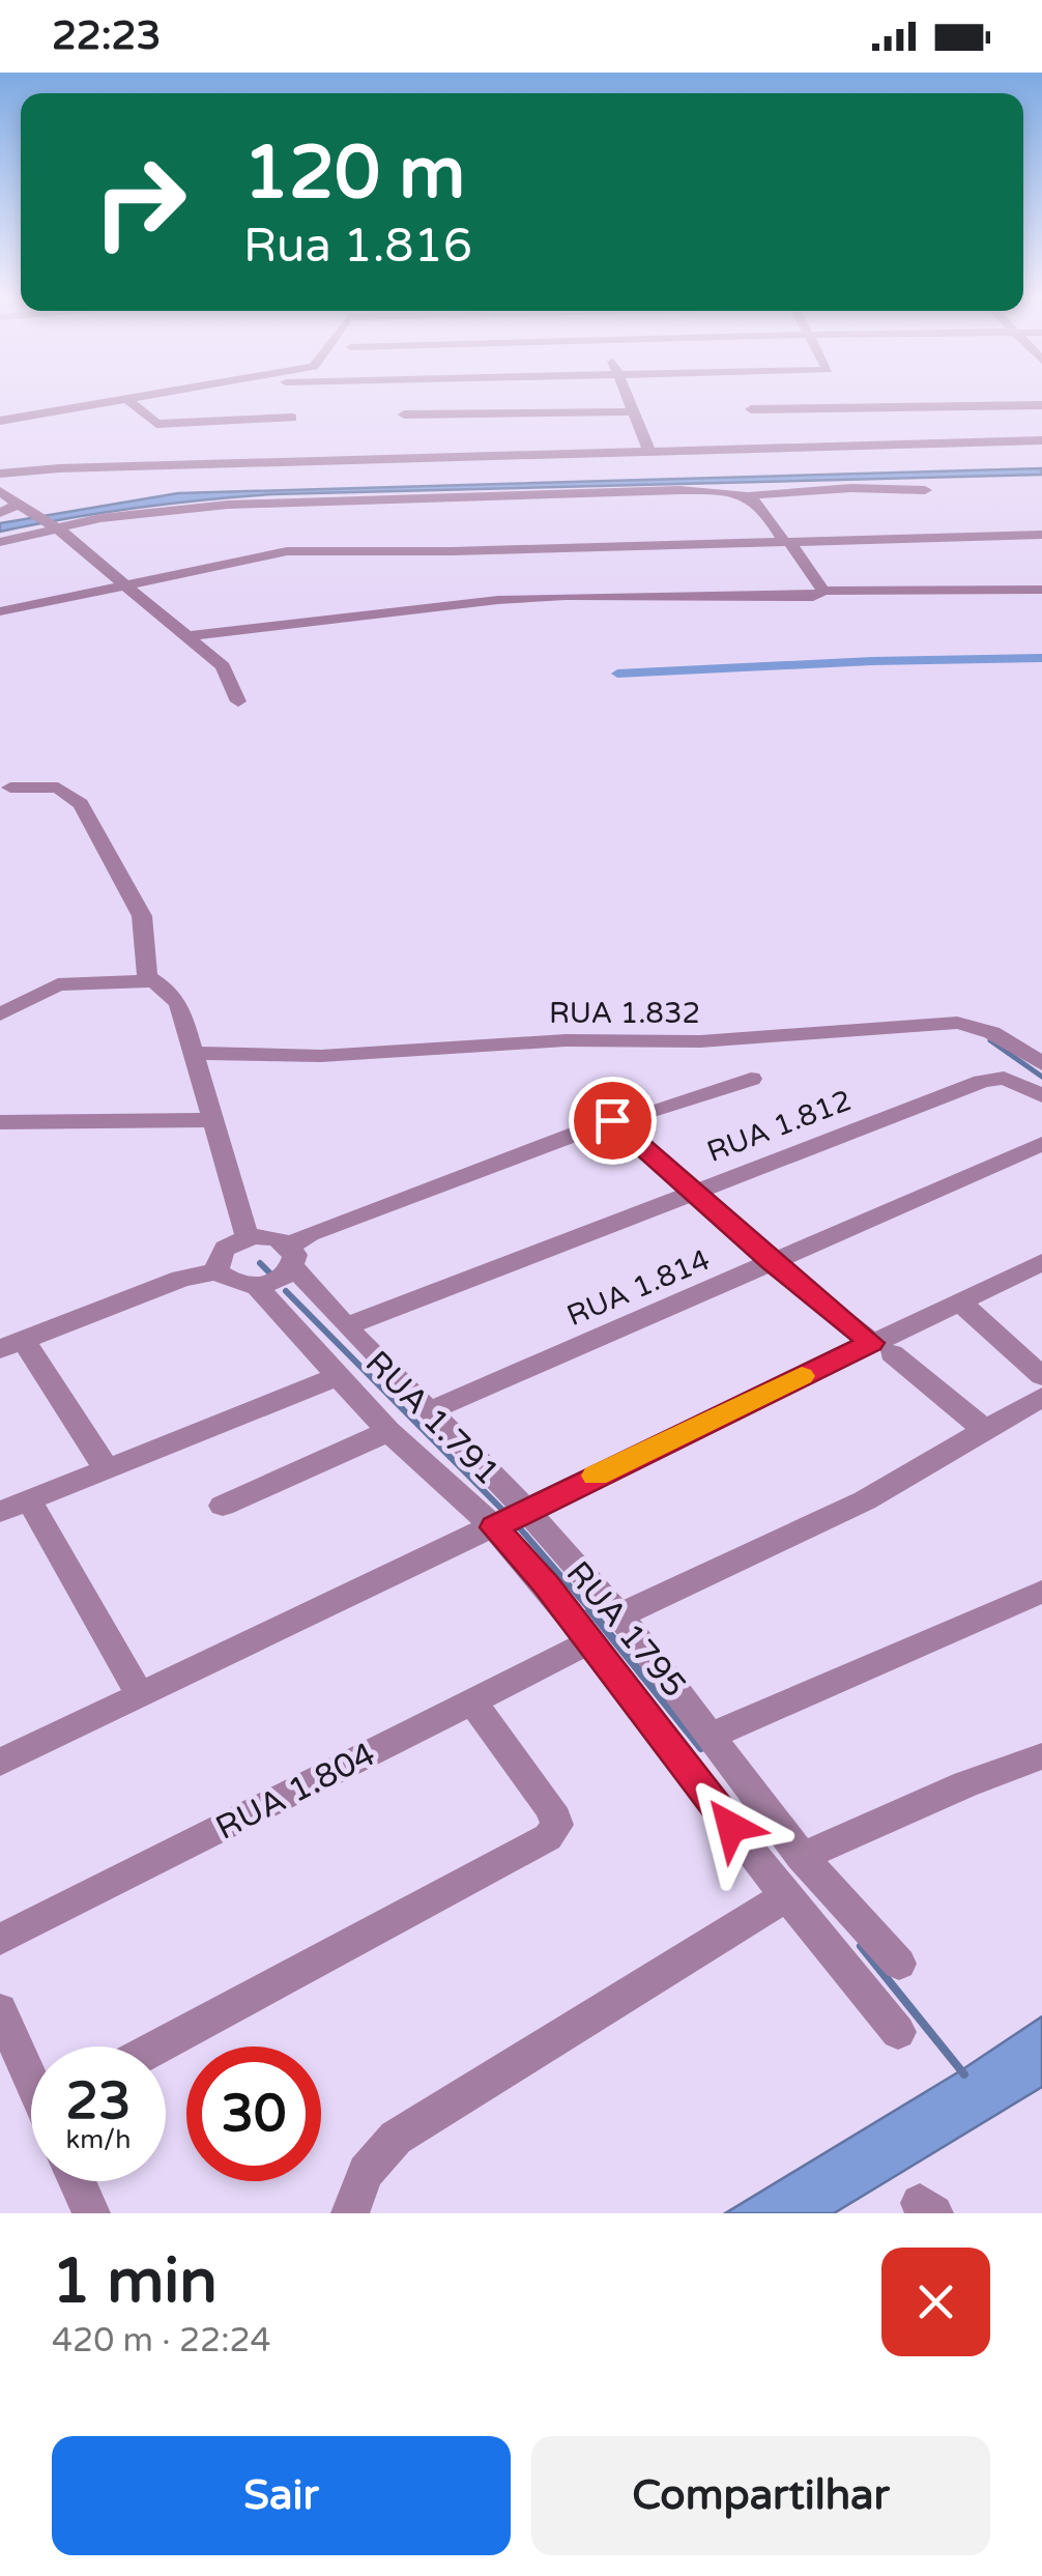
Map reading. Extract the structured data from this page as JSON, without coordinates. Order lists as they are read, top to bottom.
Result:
{
  "streets": {
    "street": [
      "RUA 1.832",
      "RUA 1.812",
      "RUA 1.814",
      "RUA 1.791",
      "RUA 1795",
      "RUA 1.804"
    ]
  },
  "crossings": [
    ["RUA 1.812", "RUA 1795"],
    ["RUA 1.814", "RUA 1795"],
    ["RUA 1.791", "RUA 1795"],
    ["RUA 1.791", "RUA 1.804"]
  ],
  "page": {
    "status": "22:23",
    "turn": ["120 m", "Rua 1.816"],
    "speed": "23 km/h",
    "limit": "30",
    "heading": ["1 min", "420 m · 22:24"],
    "buttons": ["Sair", "Compartilhar"]
  }
}
